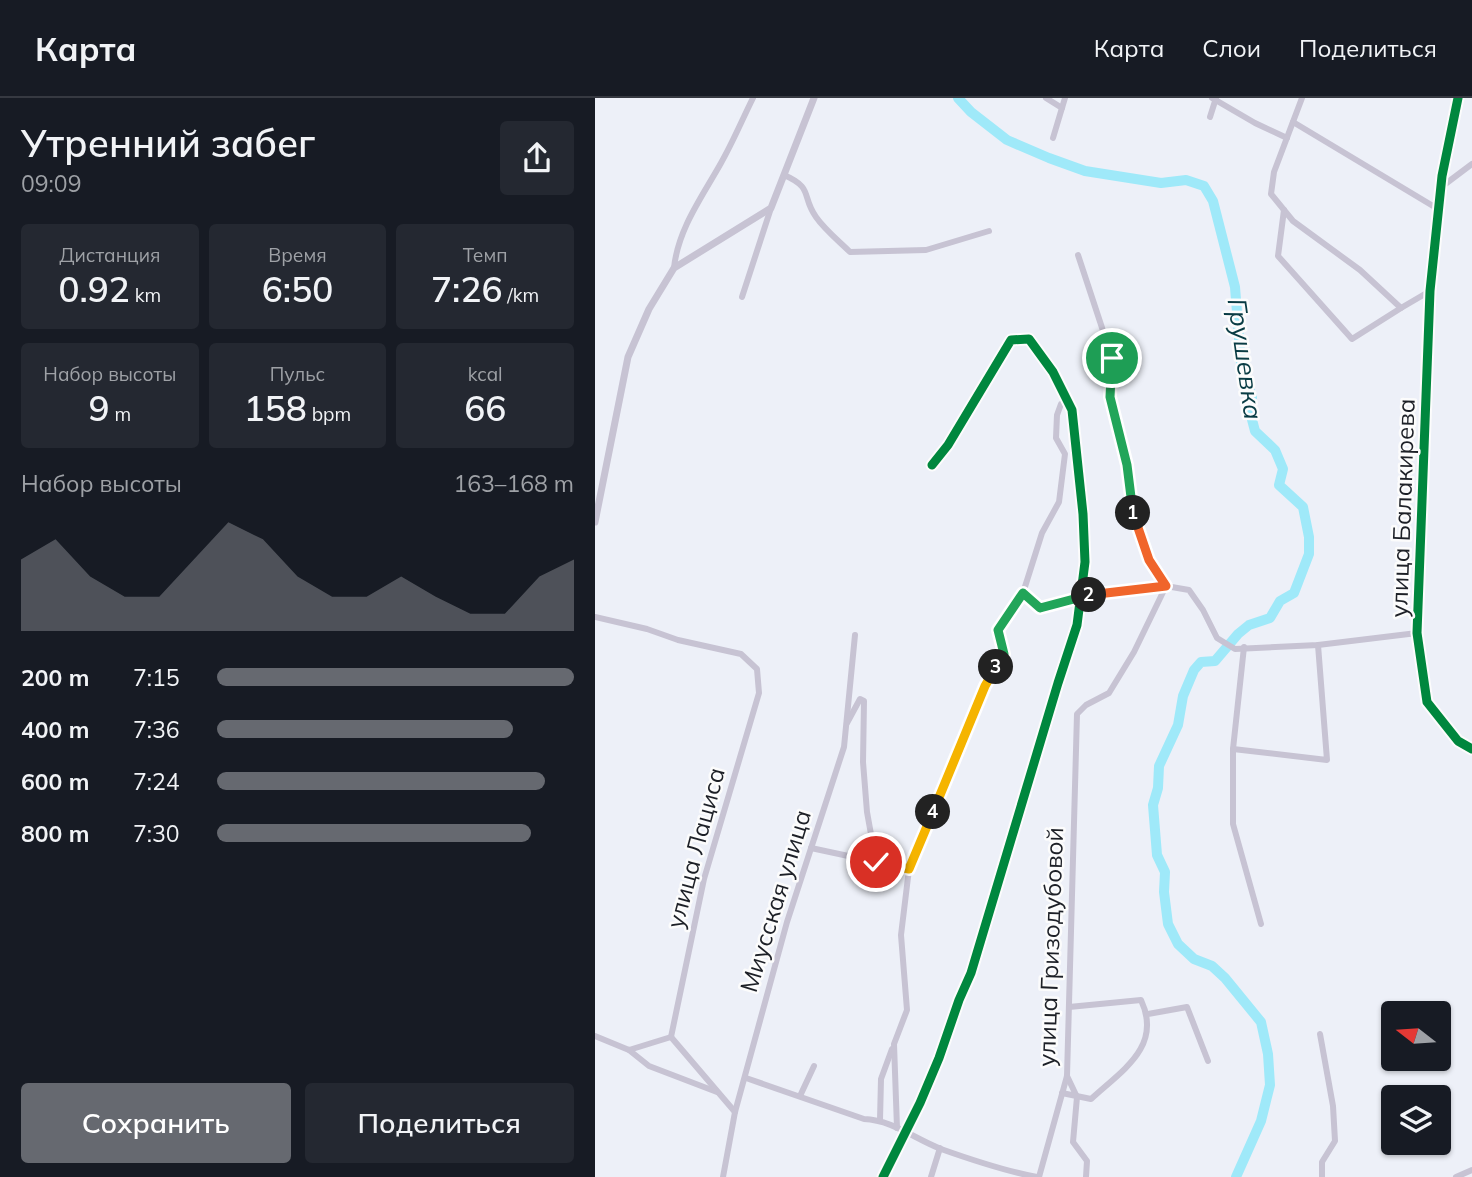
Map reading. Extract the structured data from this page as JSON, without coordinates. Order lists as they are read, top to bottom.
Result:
{
  "streets": {
    "street": [
      "улица Балакирева",
      "улица Лациса",
      "Миусская улица",
      "улица Гризодубовой"
    ]
  },
  "water": ["Грушевка"],
  "north": "left",
  "page": {
    "header": "Карта",
    "nav": ["Карта", "Слои", "Поделиться"],
    "heading": ["Утренний забег", "09:09"],
    "stats": [
      ["Дистанция", "0.92 km"],
      ["Время", "6:50"],
      ["Темп", "7:26 /km"],
      ["Набор высоты", "9 m"],
      ["Пульс", "158 bpm"],
      ["kcal", "66"]
    ],
    "chart": ["Набор высоты", "163–168 m"],
    "pins": [
      "1",
      "2",
      "3",
      "4"
    ],
    "list": [
      {
        "name": "200 m",
        "note": "7:15"
      },
      {
        "name": "400 m",
        "note": "7:36"
      },
      {
        "name": "600 m",
        "note": "7:24"
      },
      {
        "name": "800 m",
        "note": "7:30"
      }
    ],
    "buttons": ["Сохранить", "Поделиться"]
  }
}
